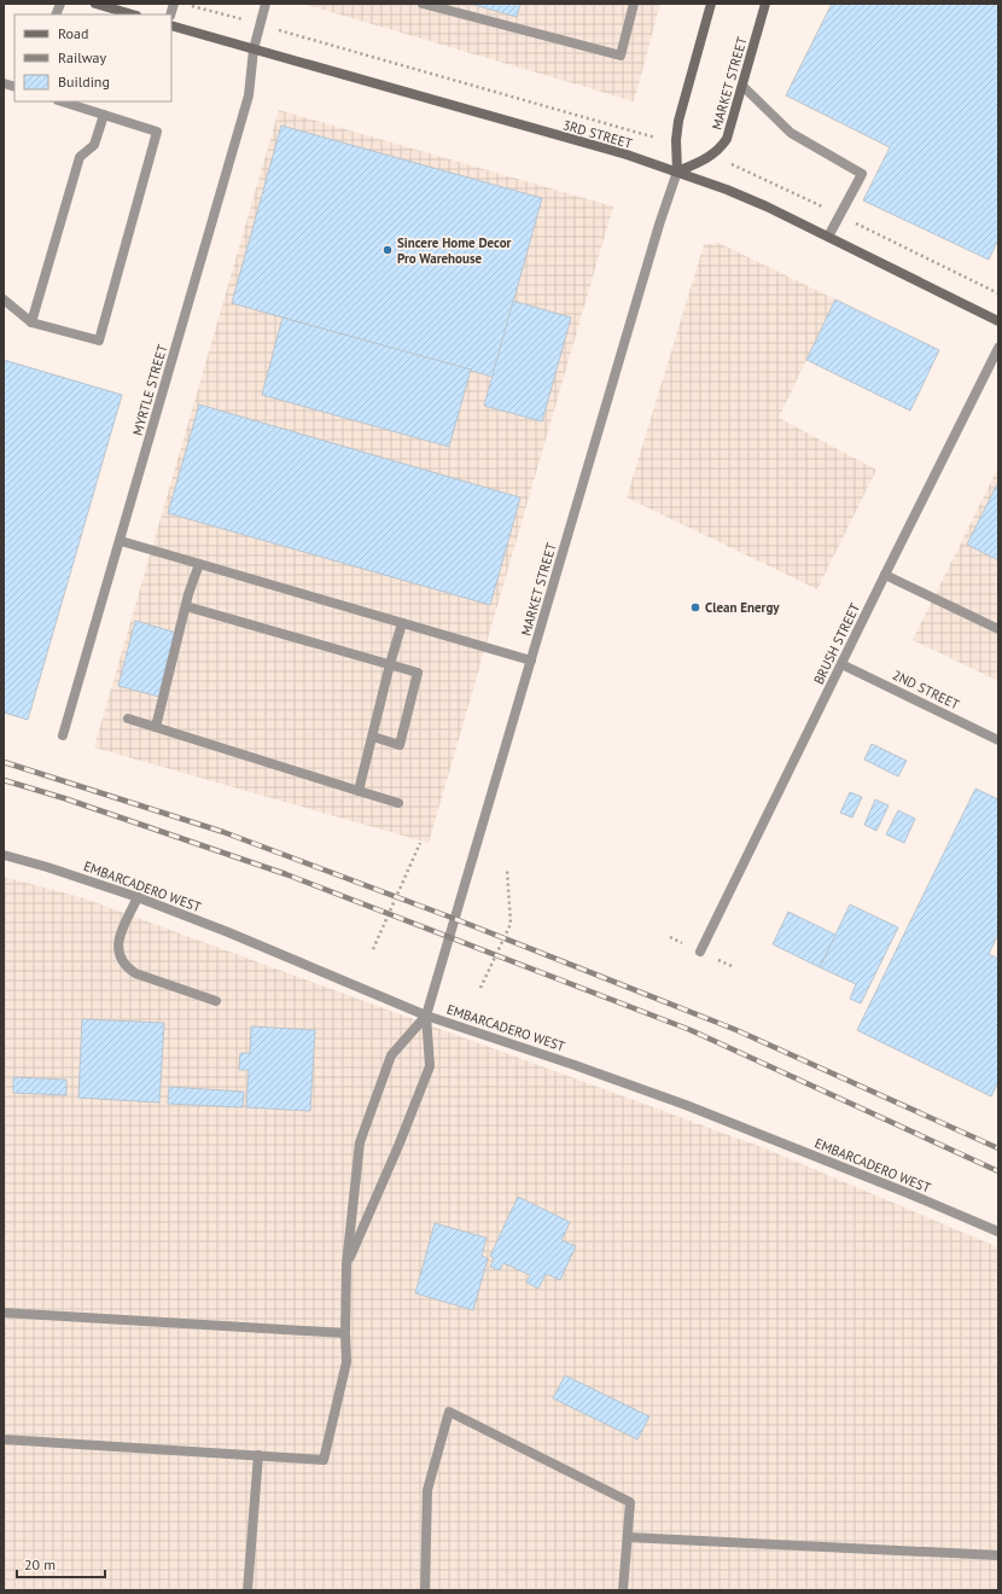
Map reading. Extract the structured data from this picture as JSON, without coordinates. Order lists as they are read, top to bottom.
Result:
{
  "streets": {
    "street": [
      "MARKET STREET",
      "3RD STREET",
      "MYRTLE STREET",
      "BRUSH STREET",
      "2ND STREET",
      "EMBARCADERO WEST"
    ]
  },
  "crossings": [
    ["MARKET STREET", "3RD STREET"],
    ["MARKET STREET", "EMBARCADERO WEST"],
    ["3RD STREET", "MYRTLE STREET"],
    ["BRUSH STREET", "2ND STREET"]
  ],
  "places": ["Sincere Home Decor Pro Warehouse", "Clean Energy"],
  "legend": ["Road", "Railway", "Building"],
  "scale_bar": "20 m"
}
